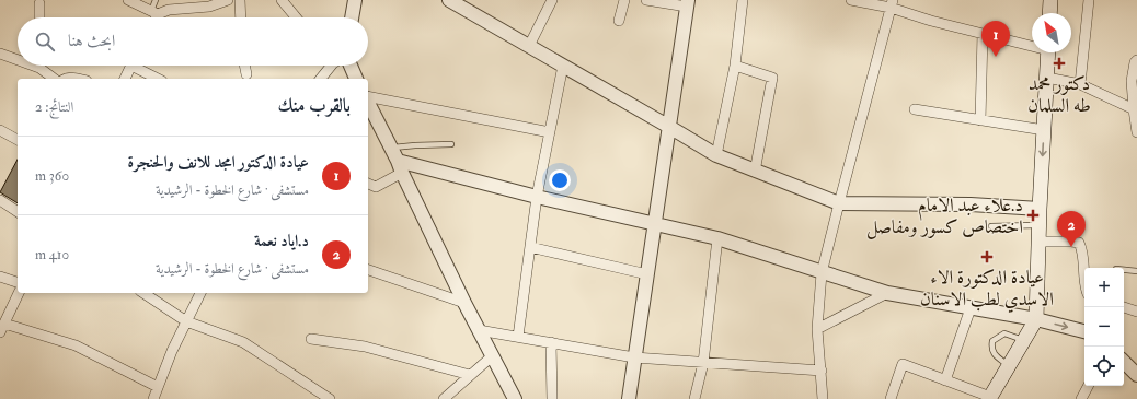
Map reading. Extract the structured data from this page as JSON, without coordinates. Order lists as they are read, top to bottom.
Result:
{
  "places": {
    "health": ["دكتور محمد طه السلمان", "د.علاء عبد الامام اختصاص كسور ومفاصل", "عيادة الدكتورة الاء الاسدي لطب الاسنان"]
  },
  "north": "top left",
  "page": {
    "search": "ابحث هنا",
    "pins": ["1", "2"],
    "heading": ["بالقرب منك", "النتائج: 2"],
    "list": [
      {
        "mark": "1",
        "name": "عيادة الدكتور امجد للانف والحنجرة",
        "note": "مستشفى · شارع الخطوة - الرشيدية",
        "value": "360 m"
      },
      {
        "mark": "2",
        "name": "د.اياد نعمة",
        "note": "مستشفى · شارع الخطوة - الرشيدية",
        "value": "410 m"
      }
    ],
    "map_buttons": ["+", "−"]
  }
}
